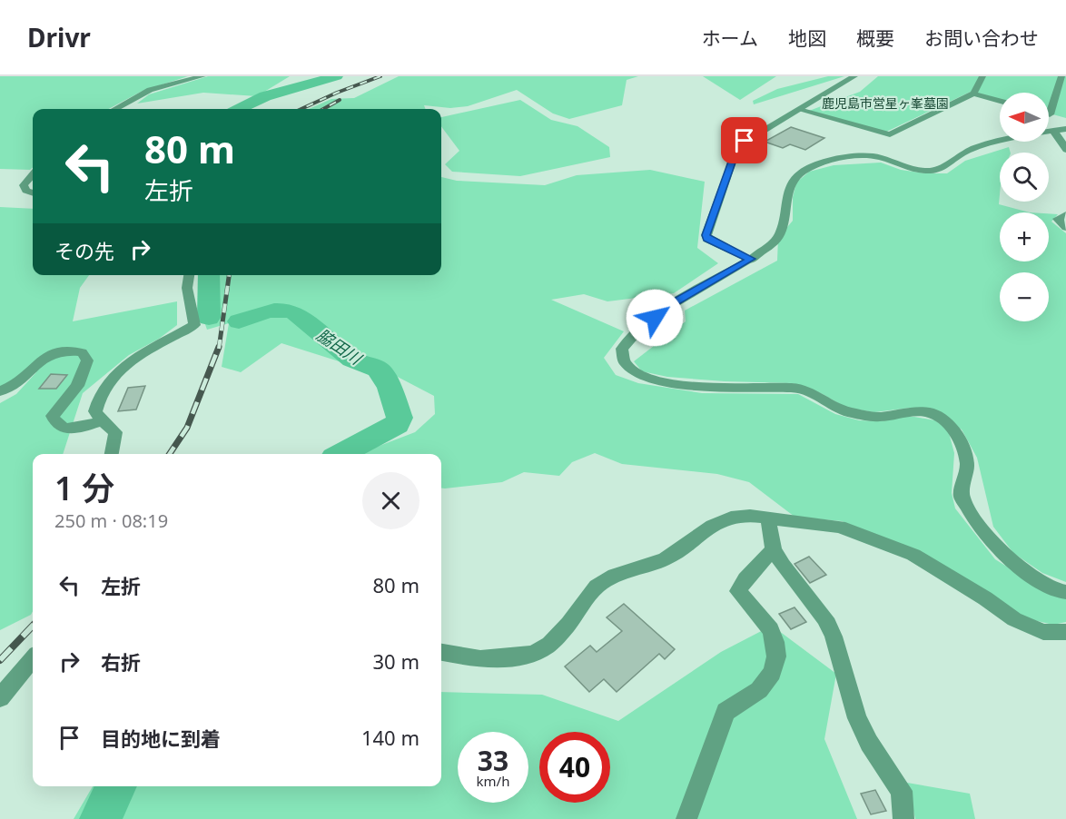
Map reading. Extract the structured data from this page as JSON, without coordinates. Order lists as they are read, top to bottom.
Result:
{
  "water": ["脇田川"],
  "parks": ["鹿児島市営星ヶ峯墓園"],
  "north": "left",
  "page": {
    "header": "Drivr",
    "nav": [
      "ホーム",
      "地図",
      "概要",
      "お問い合わせ"
    ],
    "map_buttons": ["+", "−"],
    "turn": ["80 m", "左折"],
    "then": "その先",
    "heading": ["1 分", "250 m · 08:19"],
    "list": [
      {
        "name": "左折",
        "value": "80 m"
      },
      {
        "name": "右折",
        "value": "30 m"
      },
      {
        "name": "目的地に到着",
        "value": "140 m"
      }
    ],
    "speed": "33 km/h",
    "limit": "40"
  }
}
